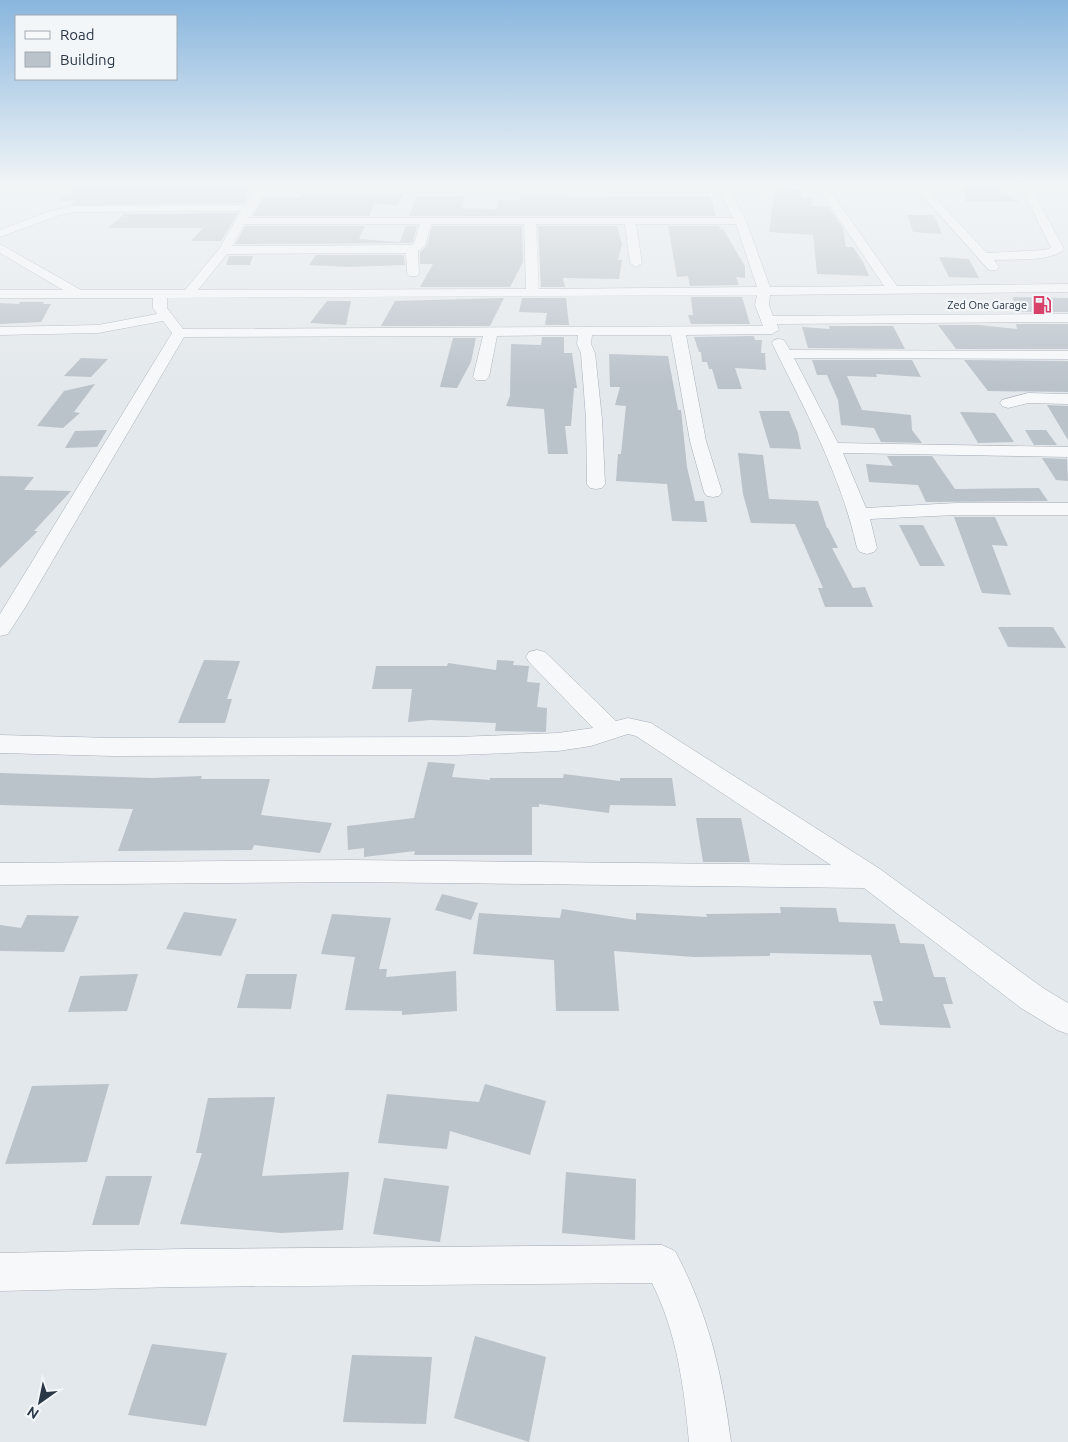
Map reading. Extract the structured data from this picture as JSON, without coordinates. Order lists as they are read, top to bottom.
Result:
{
  "places": {
    "fuel station": ["Zed One Garage"]
  },
  "legend": ["Road", "Building"],
  "north": "bottom left"
}
